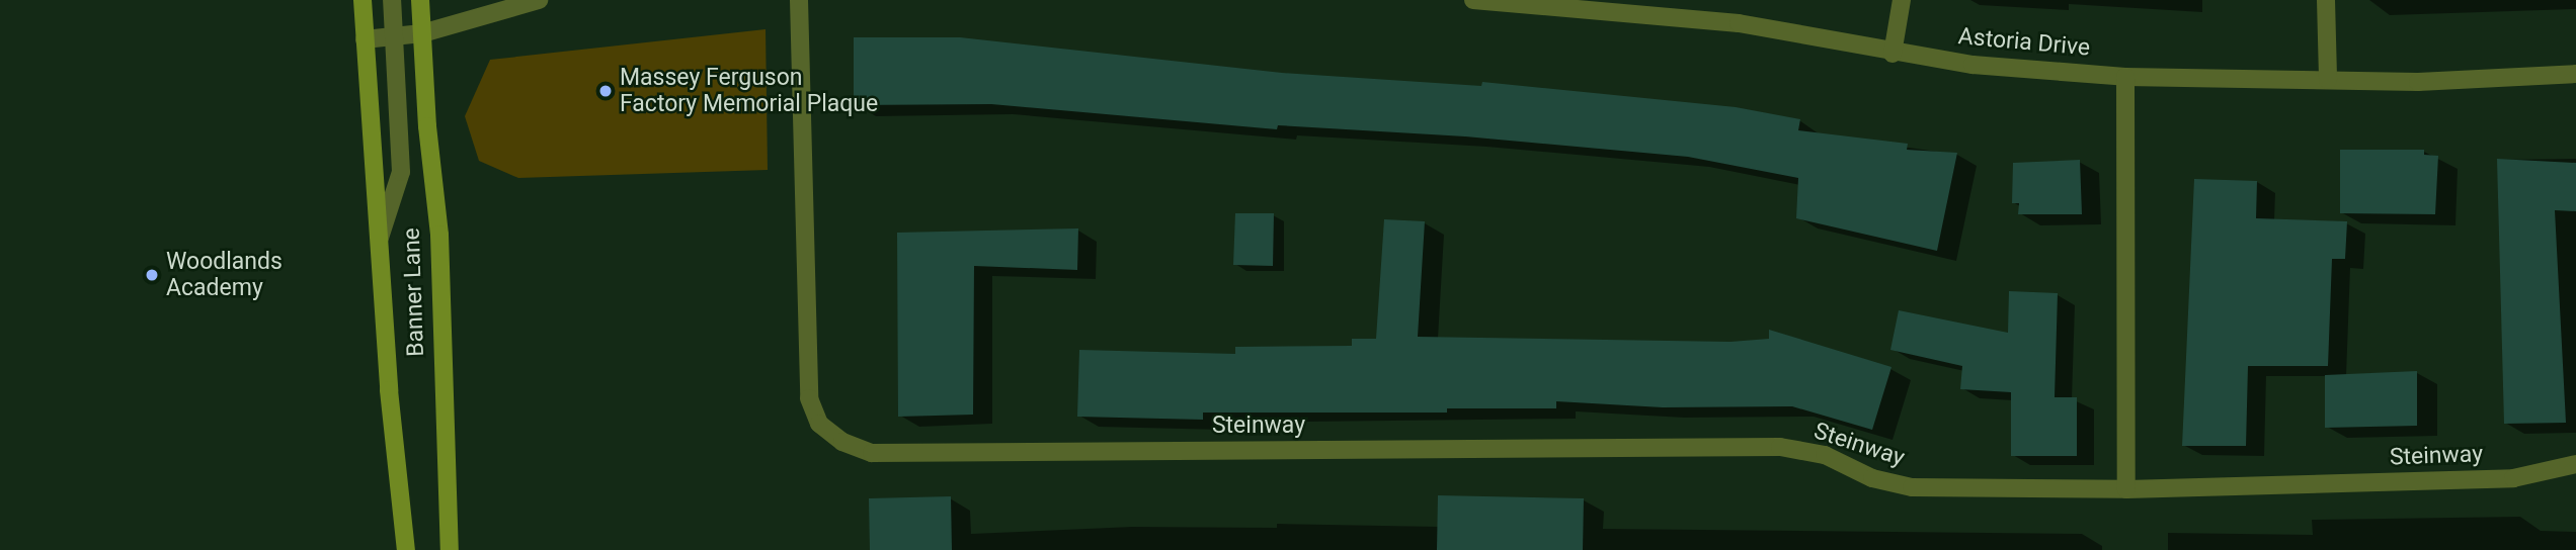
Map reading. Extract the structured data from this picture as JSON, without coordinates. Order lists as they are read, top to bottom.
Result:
{
  "streets": {
    "street": ["Astoria Drive", "Banner Lane", "Steinway"]
  },
  "places": ["Massey Ferguson Factory Memorial Plaque", "Woodlands Academy"]
}
